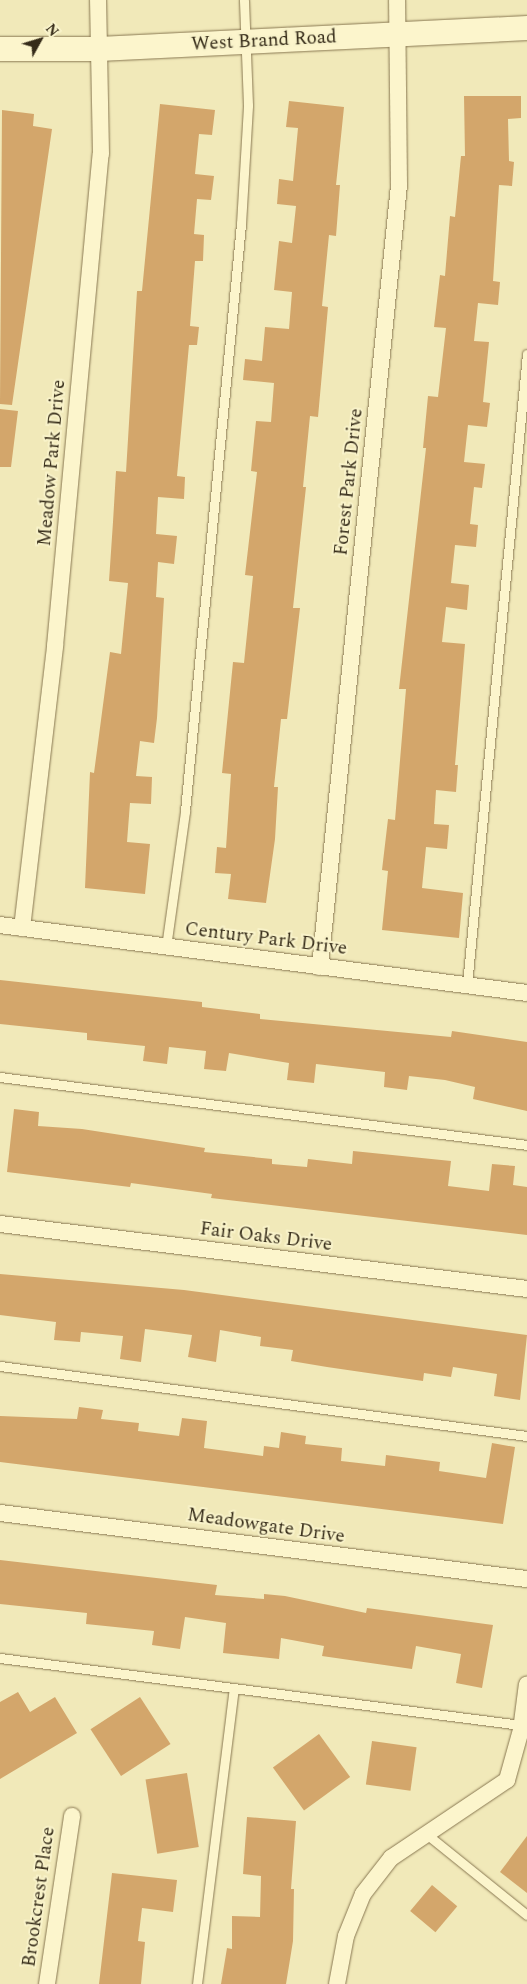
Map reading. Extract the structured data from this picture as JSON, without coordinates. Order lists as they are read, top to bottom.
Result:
{
  "streets": {
    "street": [
      "West Brand Road",
      "Meadow Park Drive",
      "Forest Park Drive",
      "Century Park Drive",
      "Fair Oaks Drive",
      "Meadowgate Drive",
      "Brookcrest Place"
    ]
  },
  "crossings": [
    ["West Brand Road", "Meadow Park Drive"],
    ["West Brand Road", "Forest Park Drive"],
    ["Meadow Park Drive", "Century Park Drive"],
    ["Forest Park Drive", "Century Park Drive"]
  ],
  "north": "top right"
}
